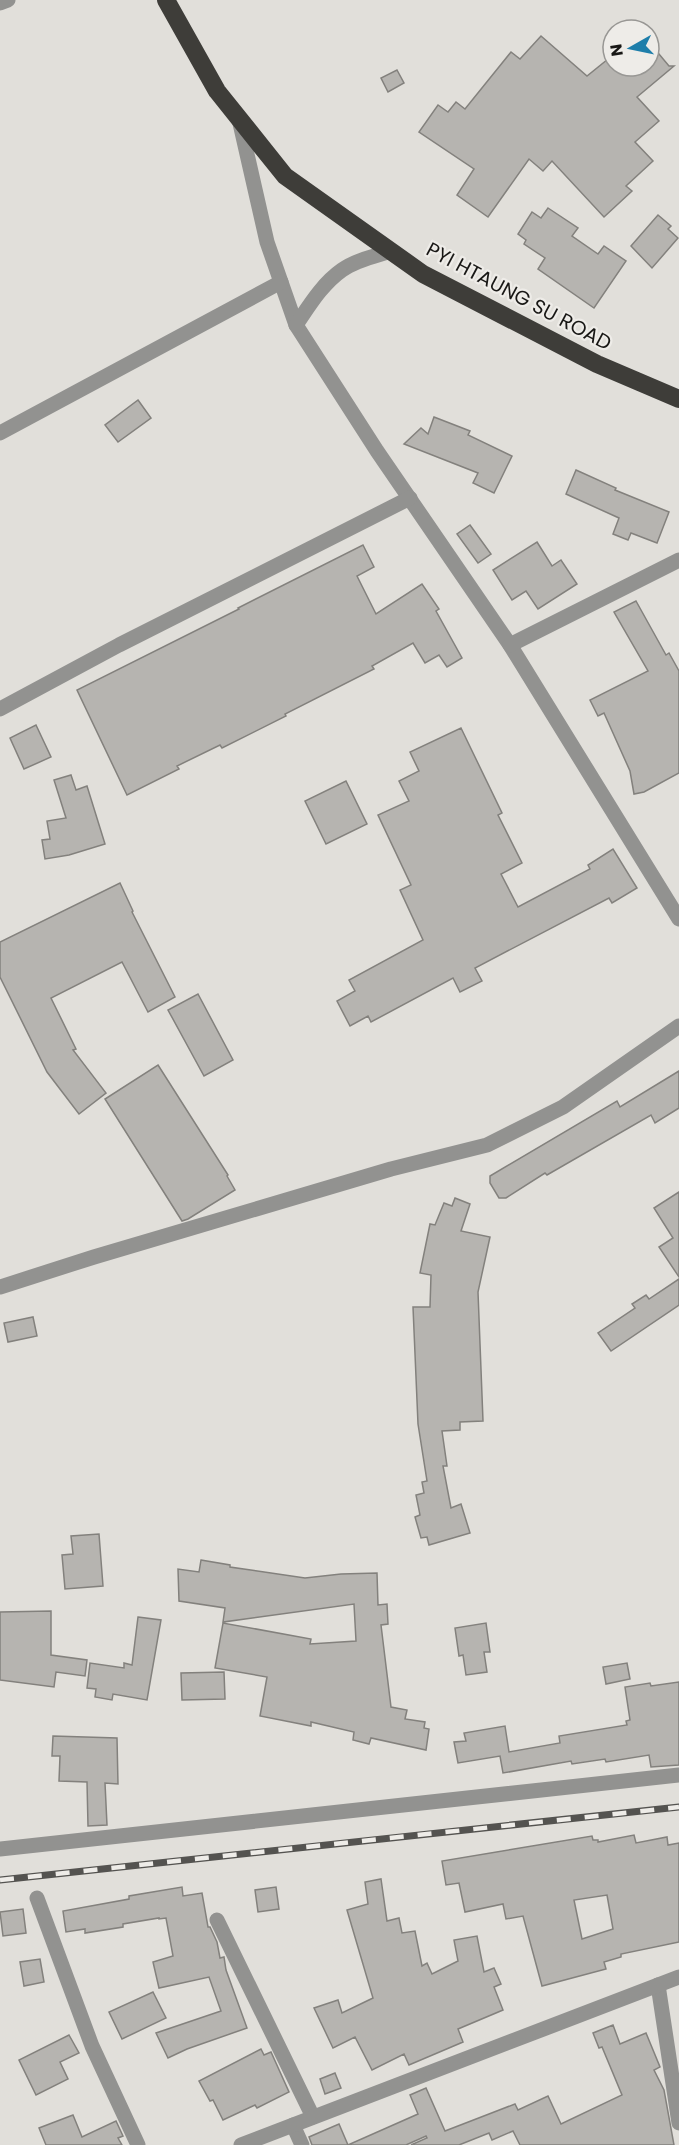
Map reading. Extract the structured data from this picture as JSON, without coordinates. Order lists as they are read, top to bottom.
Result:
{
  "streets": {
    "highway": ["PYI HTAUNG SU ROAD"]
  },
  "north": "left"
}
